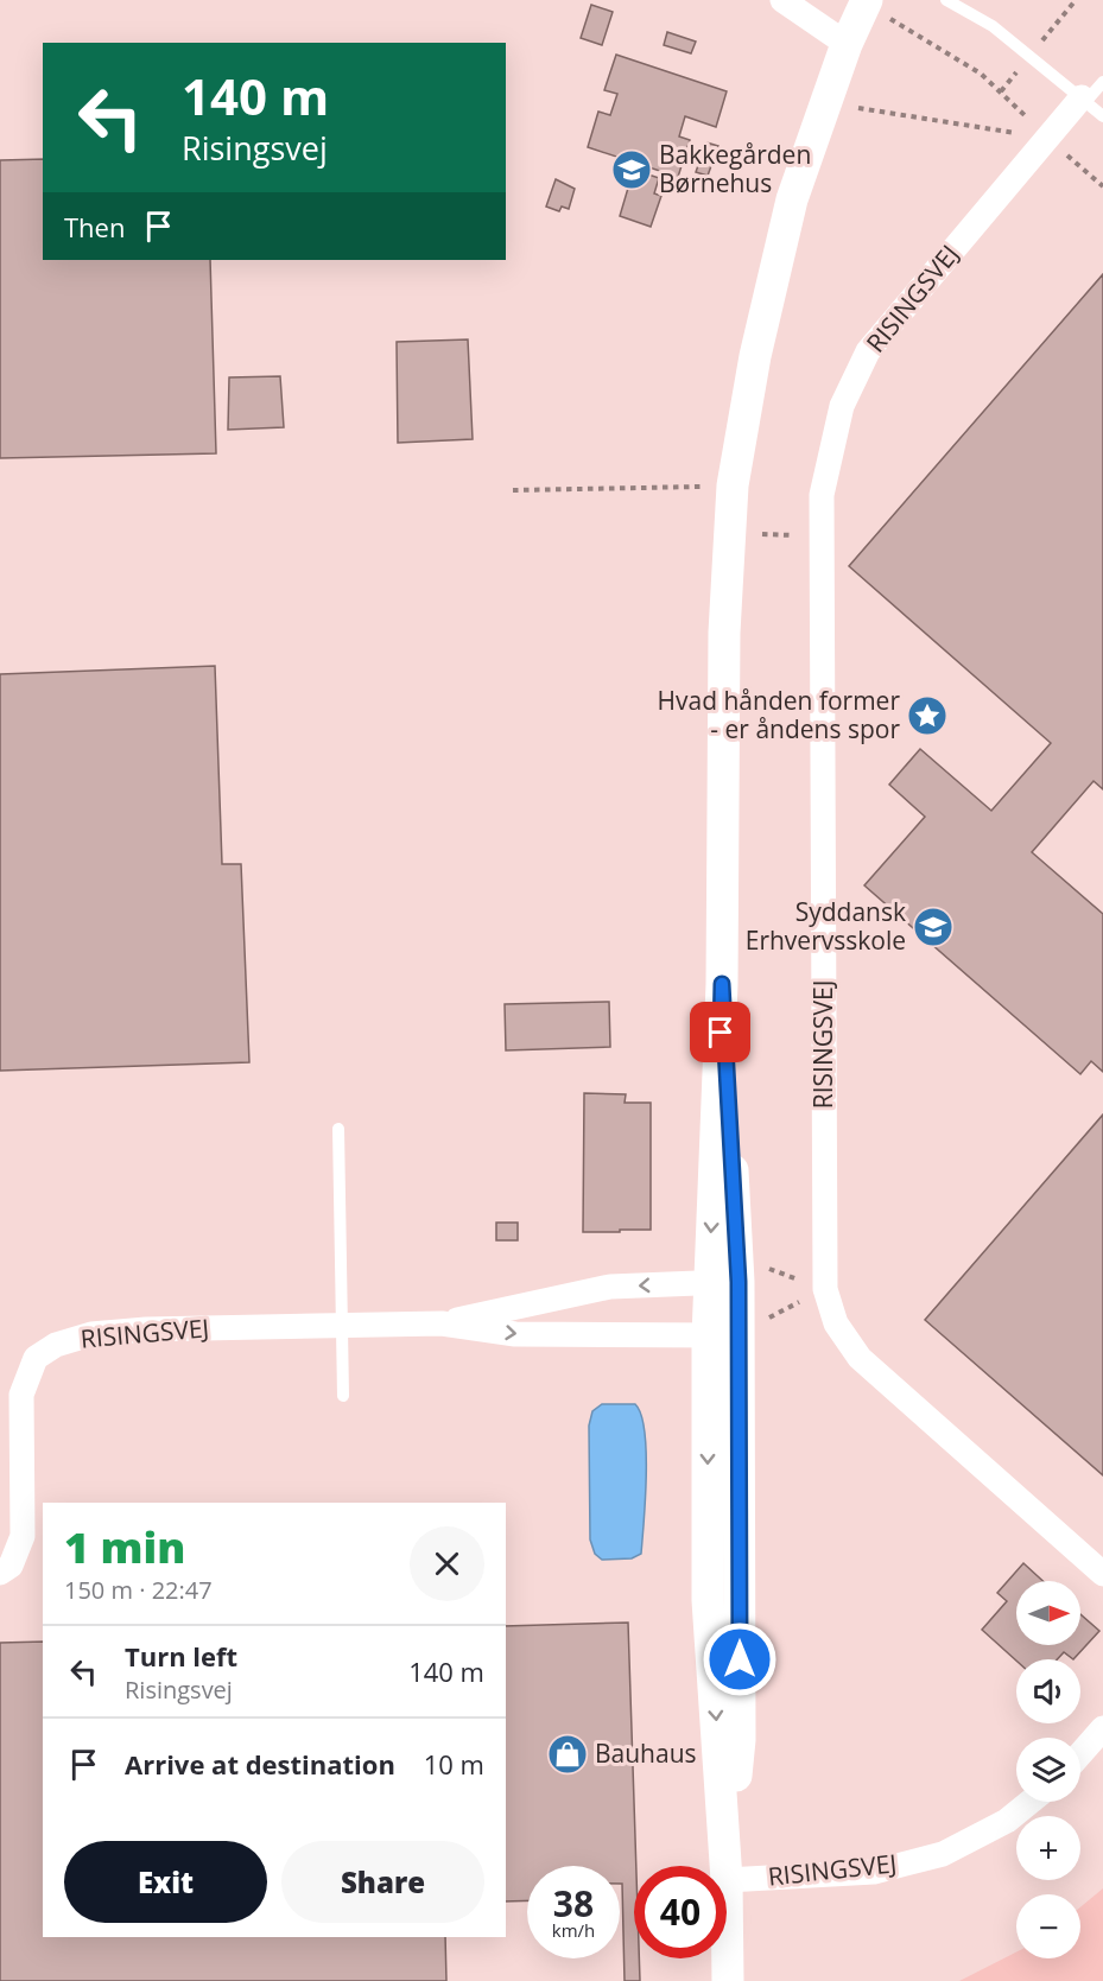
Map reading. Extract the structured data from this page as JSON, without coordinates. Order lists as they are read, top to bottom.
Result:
{
  "streets": {
    "street": ["RISINGSVEJ"]
  },
  "places": {
    "school or university": ["Bakkegården Børnehus", "Syddansk Erhvervsskole"],
    "place": ["Hvad hånden former - er åndens spor"],
    "shop": ["Bauhaus"]
  },
  "north": "right",
  "page": {
    "turn": ["140 m", "Risingsvej"],
    "then": "Then",
    "heading": ["1 min", "150 m · 22:47"],
    "map_buttons": ["+", "−"],
    "list": [
      {
        "name": "Turn left",
        "note": "Risingsvej",
        "value": "140 m"
      },
      {
        "name": "Arrive at destination",
        "value": "10 m"
      }
    ],
    "buttons": ["Exit", "Share"],
    "speed": "38 km/h",
    "limit": "40"
  }
}
